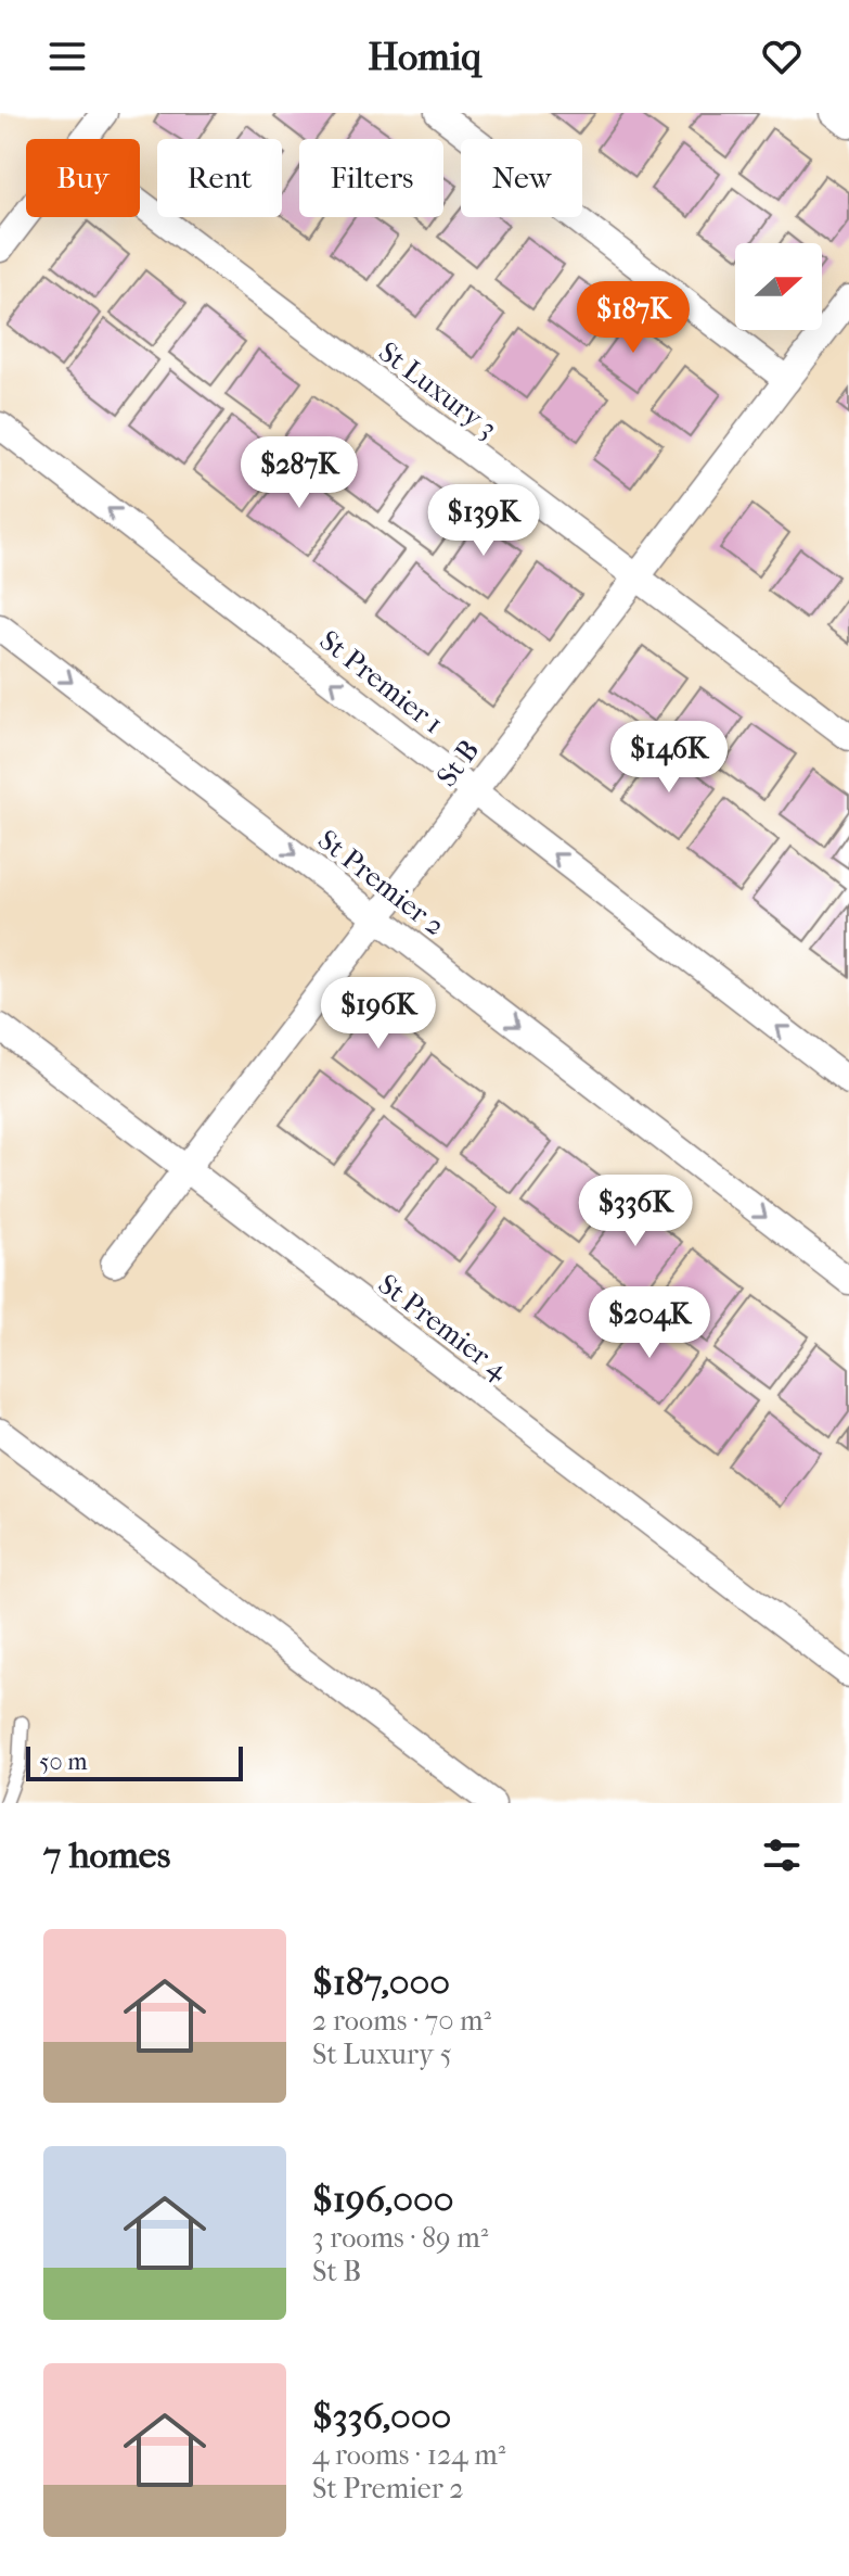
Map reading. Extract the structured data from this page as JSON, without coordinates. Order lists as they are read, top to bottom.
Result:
{
  "streets": {
    "street": [
      "St Luxury 3",
      "St Premier 1",
      "St B",
      "St Premier 2",
      "St Premier 4"
    ]
  },
  "crossings": [
    ["St Luxury 3", "St B"],
    ["St Premier 1", "St B"],
    ["St B", "St Premier 2"],
    ["St B", "St Premier 4"]
  ],
  "one_way": ["St Premier 1", "St Premier 2"],
  "scale_bar": "50 m",
  "north": "right",
  "page": {
    "header": "Homiq",
    "chip": [
      "Buy",
      "Rent",
      "Filters",
      "New"
    ],
    "price": [
      "$187K",
      "$287K",
      "$139K",
      "$146K",
      "$196K",
      "$336K",
      "$204K"
    ],
    "scale": "50 m",
    "heading": "7 homes",
    "list": [
      {
        "name": "$187,000",
        "note": "2 rooms · 70 m² · St Luxury 5"
      },
      {
        "name": "$196,000",
        "note": "3 rooms · 89 m² · St B"
      },
      {
        "name": "$336,000",
        "note": "4 rooms · 124 m² · St Premier 2"
      }
    ]
  }
}
